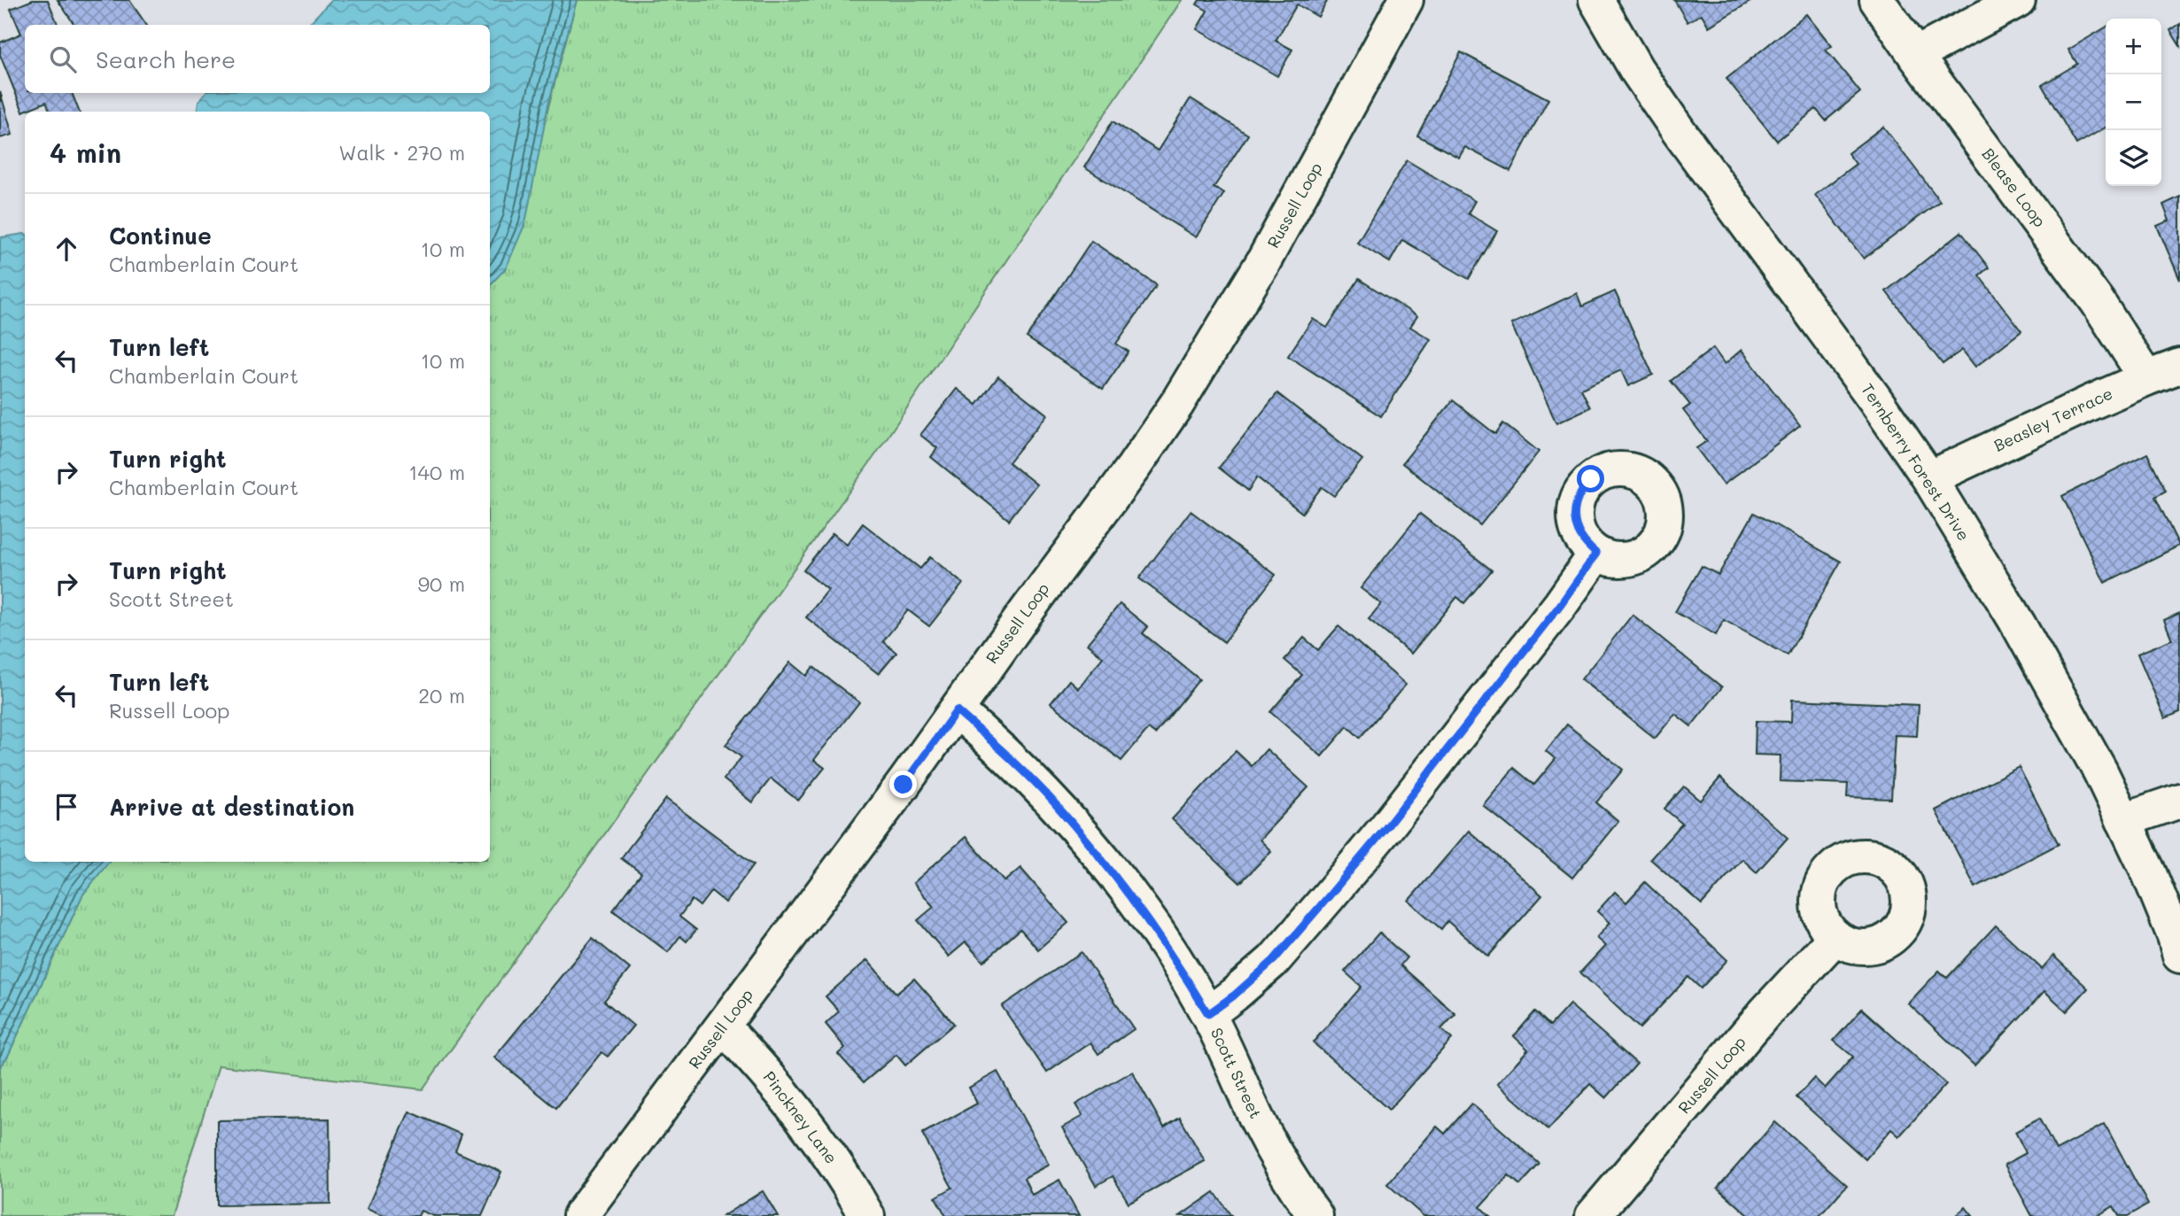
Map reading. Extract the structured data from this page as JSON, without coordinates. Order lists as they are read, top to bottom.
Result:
{
  "streets": {
    "street": [
      "Blease Loop",
      "Russell Loop",
      "Beasley Terrace",
      "Ternberry Forest Drive",
      "Scott Street",
      "Pinckney Lane"
    ]
  },
  "crossings": [
    ["Blease Loop", "Beasley Terrace"],
    ["Russell Loop", "Scott Street"],
    ["Russell Loop", "Pinckney Lane"],
    ["Beasley Terrace", "Ternberry Forest Drive"]
  ],
  "page": {
    "map_buttons": ["+", "−"],
    "search": "Search here",
    "heading": ["4 min", "Walk · 270 m"],
    "list": [
      ["Continue", "Chamberlain Court", "10 m"],
      ["Turn left", "Chamberlain Court", "10 m"],
      ["Turn right", "Chamberlain Court", "140 m"],
      ["Turn right", "Scott Street", "90 m"],
      ["Turn left", "Russell Loop", "20 m"],
      "Arrive at destination"
    ]
  }
}
